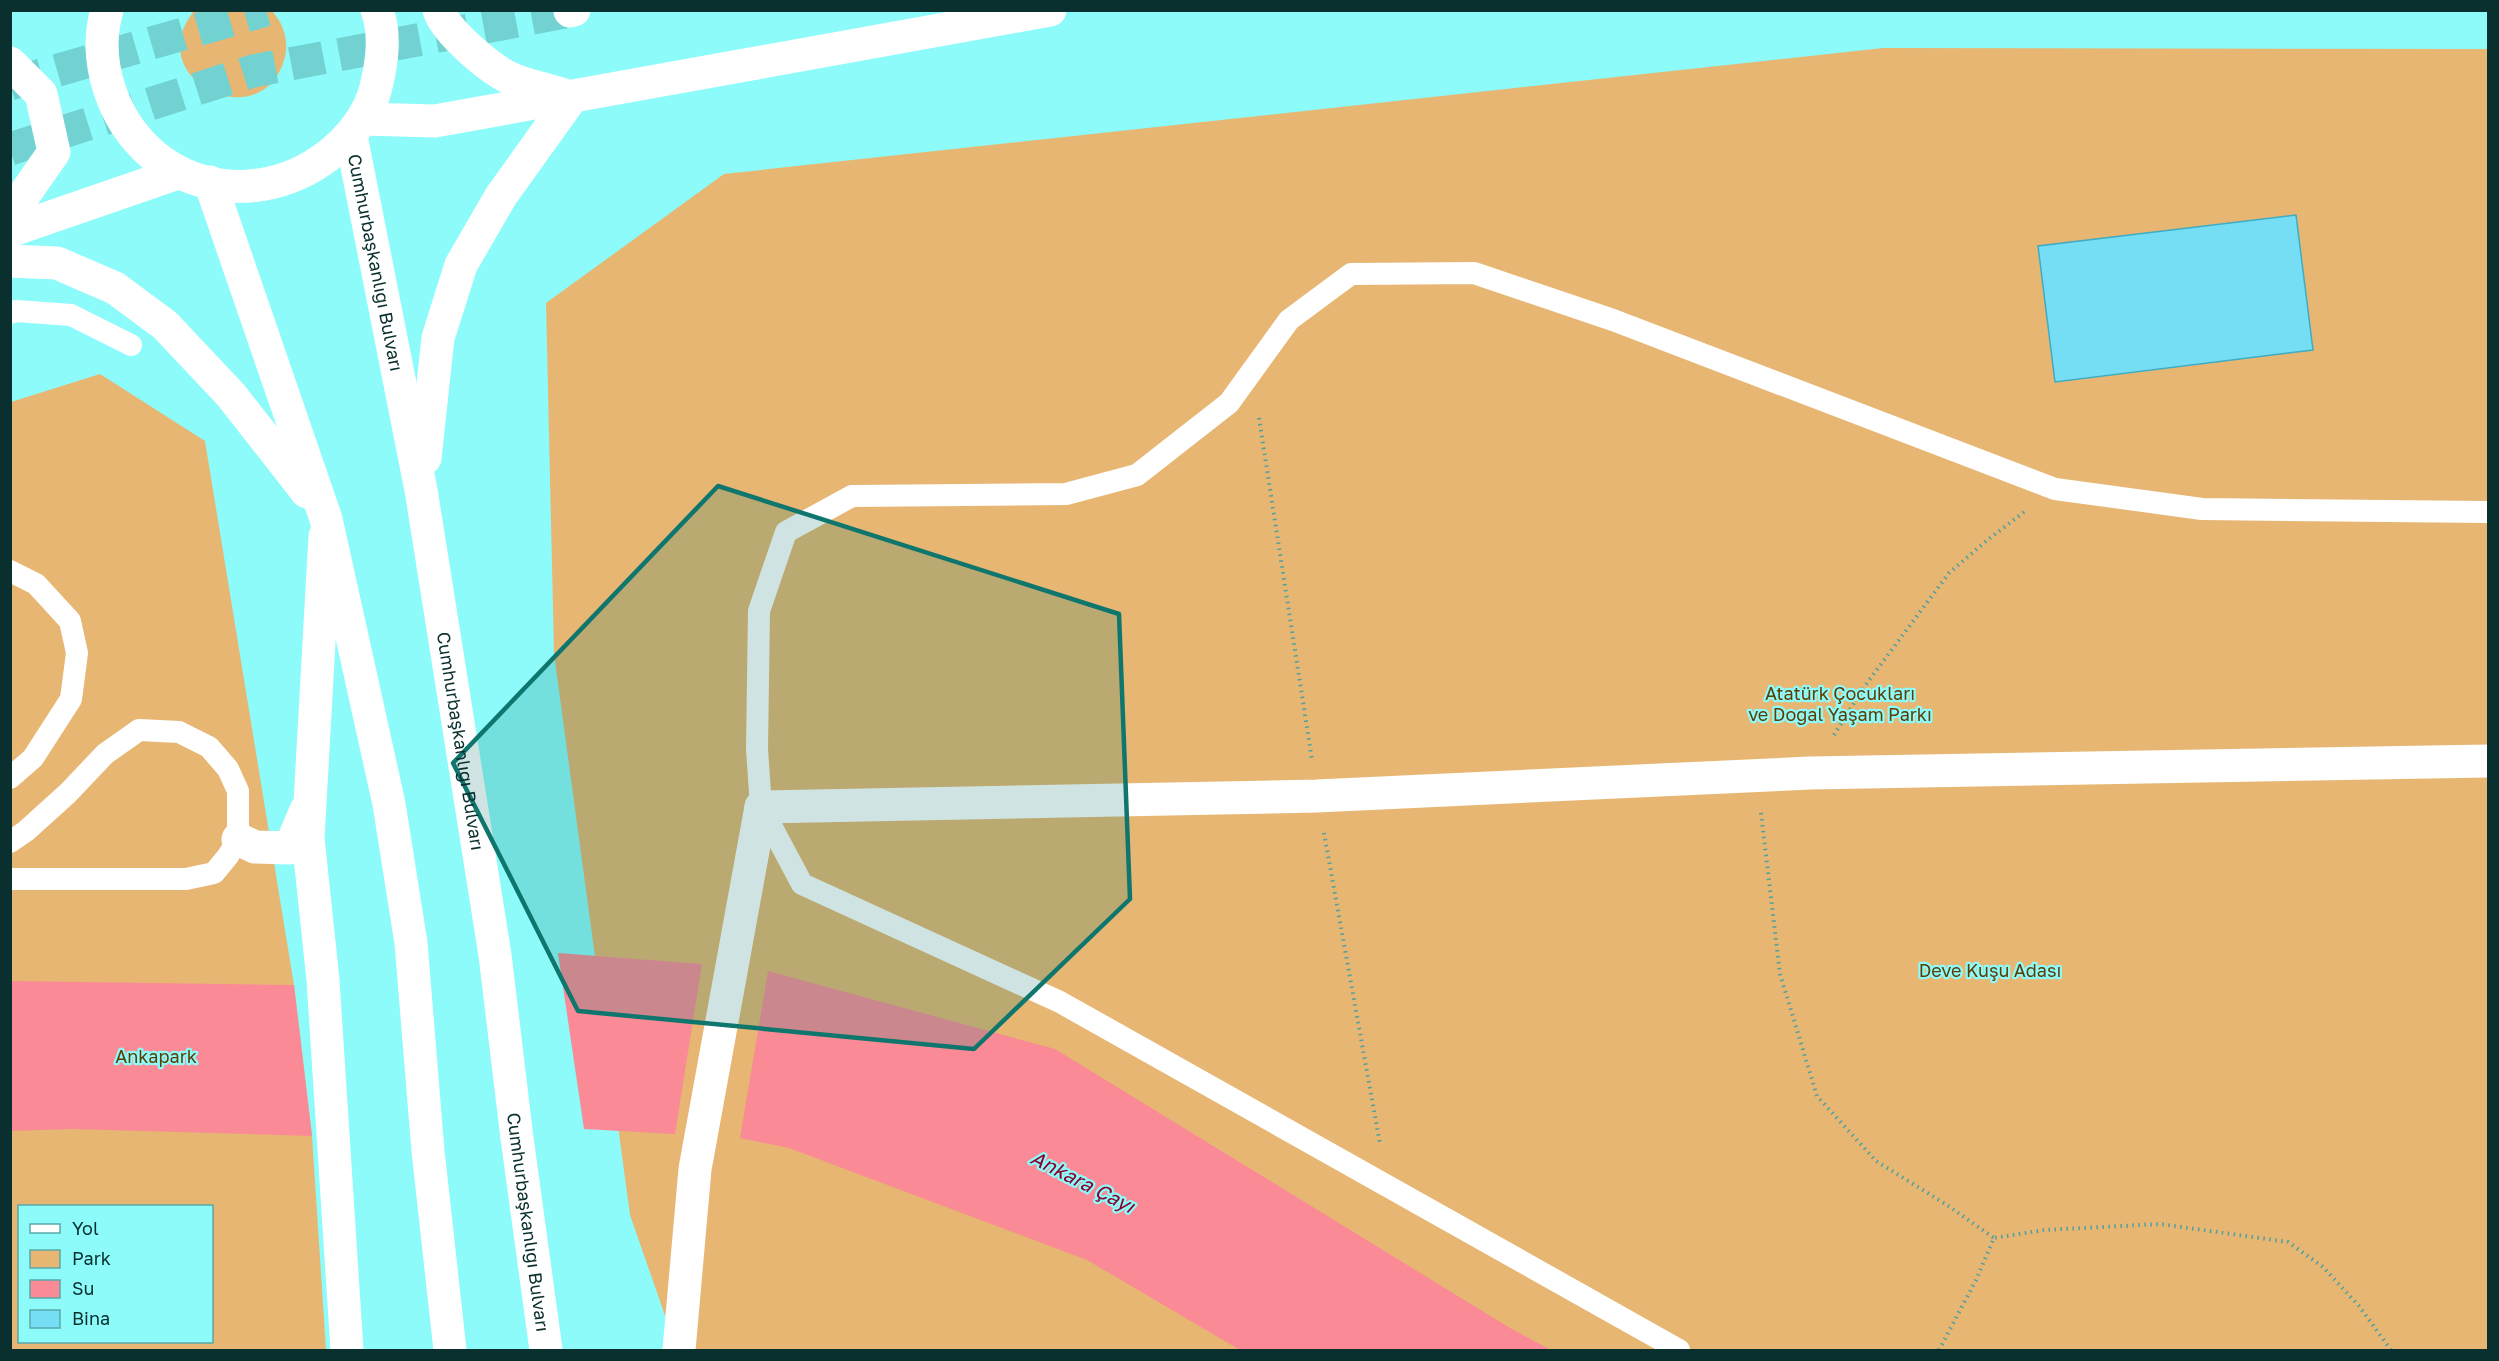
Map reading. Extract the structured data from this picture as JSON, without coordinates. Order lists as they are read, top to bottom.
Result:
{
  "streets": {
    "main road": ["Cumhurbaşkanlığı Bulvarı"]
  },
  "water": ["Ankara Çayı"],
  "parks": ["Atatürk Çocukları ve Doğal Yaşam Parkı", "Deve Kuşu Adası", "Ankapark"],
  "legend": [
    "Yol",
    "Park",
    "Su",
    "Bina"
  ]
}
